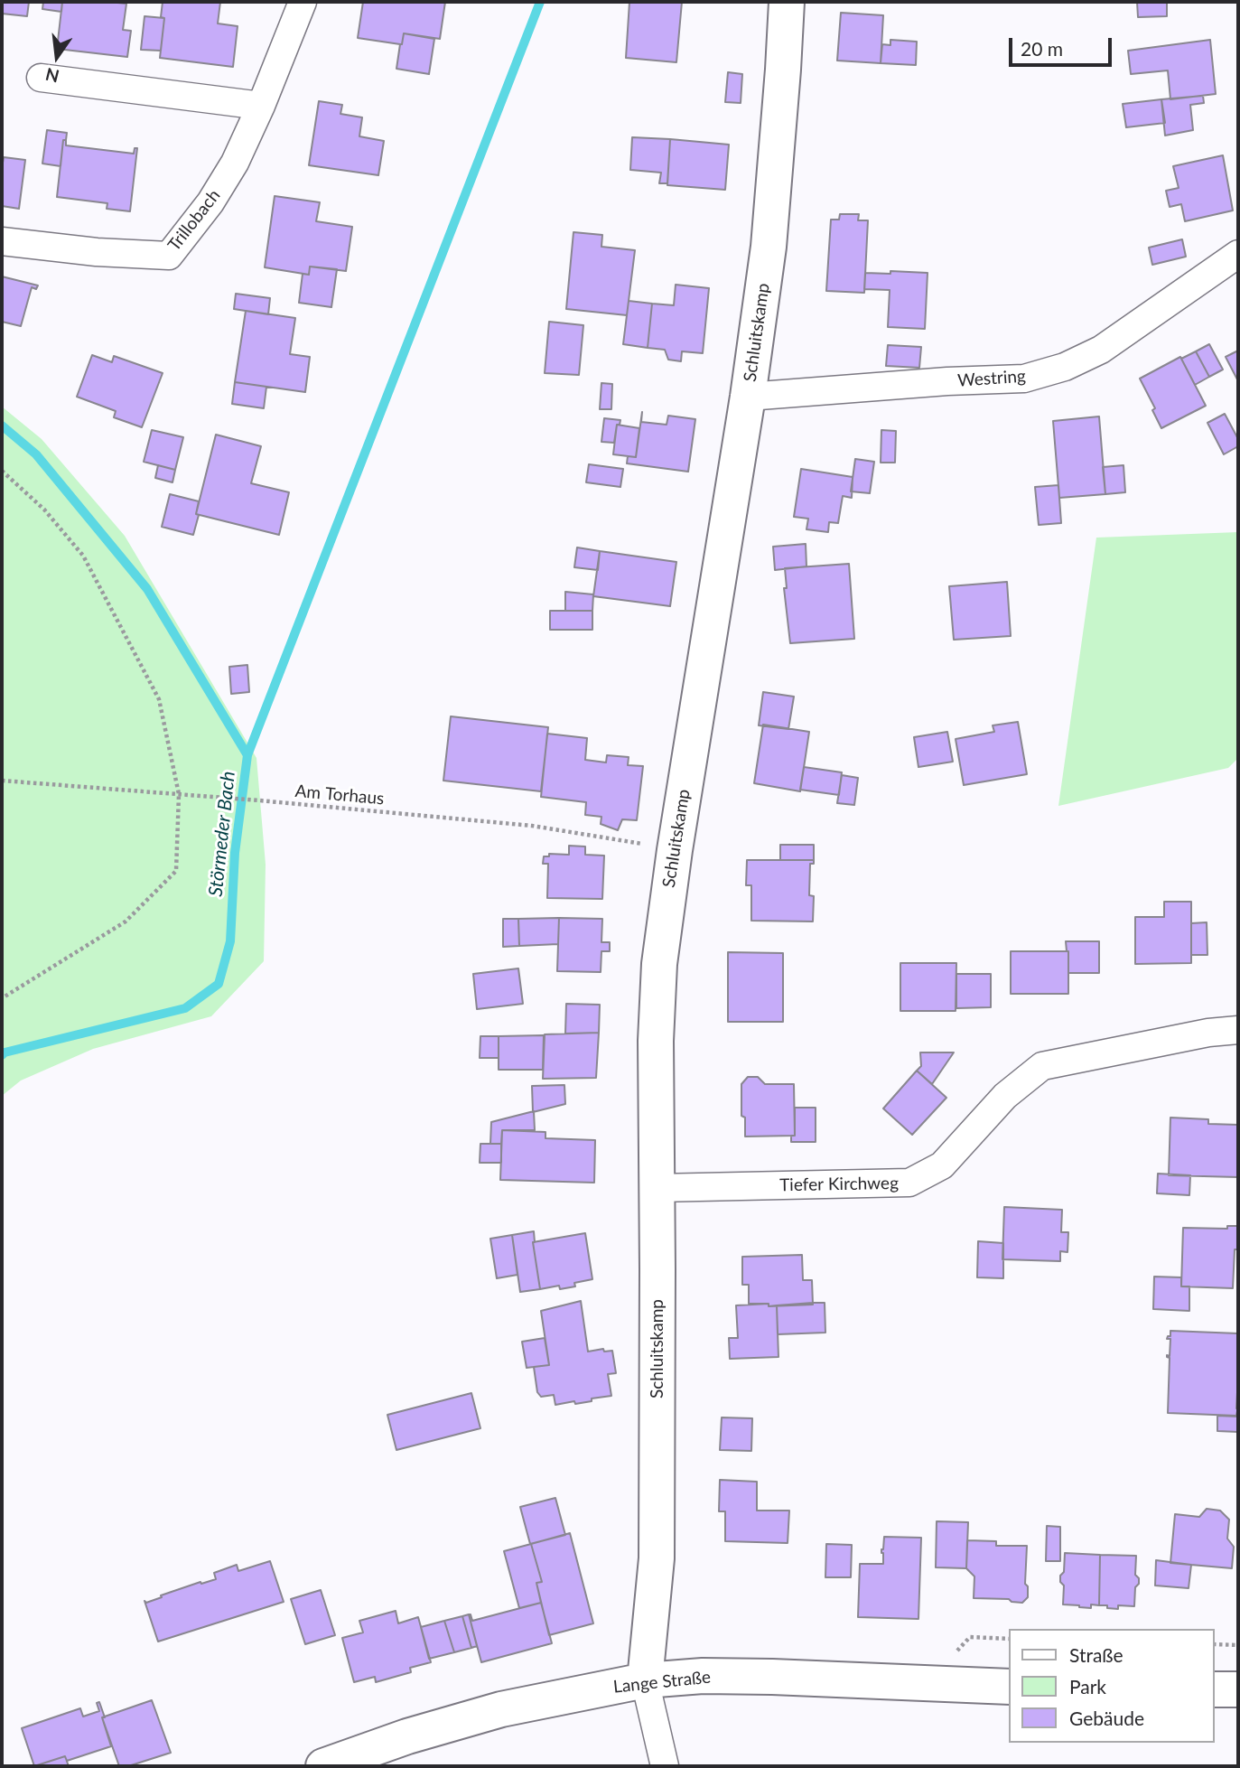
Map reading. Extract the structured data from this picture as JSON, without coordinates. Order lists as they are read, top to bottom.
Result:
{
  "streets": {
    "main road": ["Schluitskamp", "Lange Straße"],
    "street": ["Trillobach", "Westring", "Tiefer Kirchweg"],
    "path": ["Am Torhaus"]
  },
  "crossings": [
    ["Schluitskamp", "Westring"],
    ["Schluitskamp", "Am Torhaus"],
    ["Schluitskamp", "Tiefer Kirchweg"],
    ["Schluitskamp", "Lange Straße"]
  ],
  "water": ["Störmeder Bach"],
  "legend": ["Straße", "Park", "Gebäude"],
  "scale_bar": "20 m",
  "north": "bottom"
}
